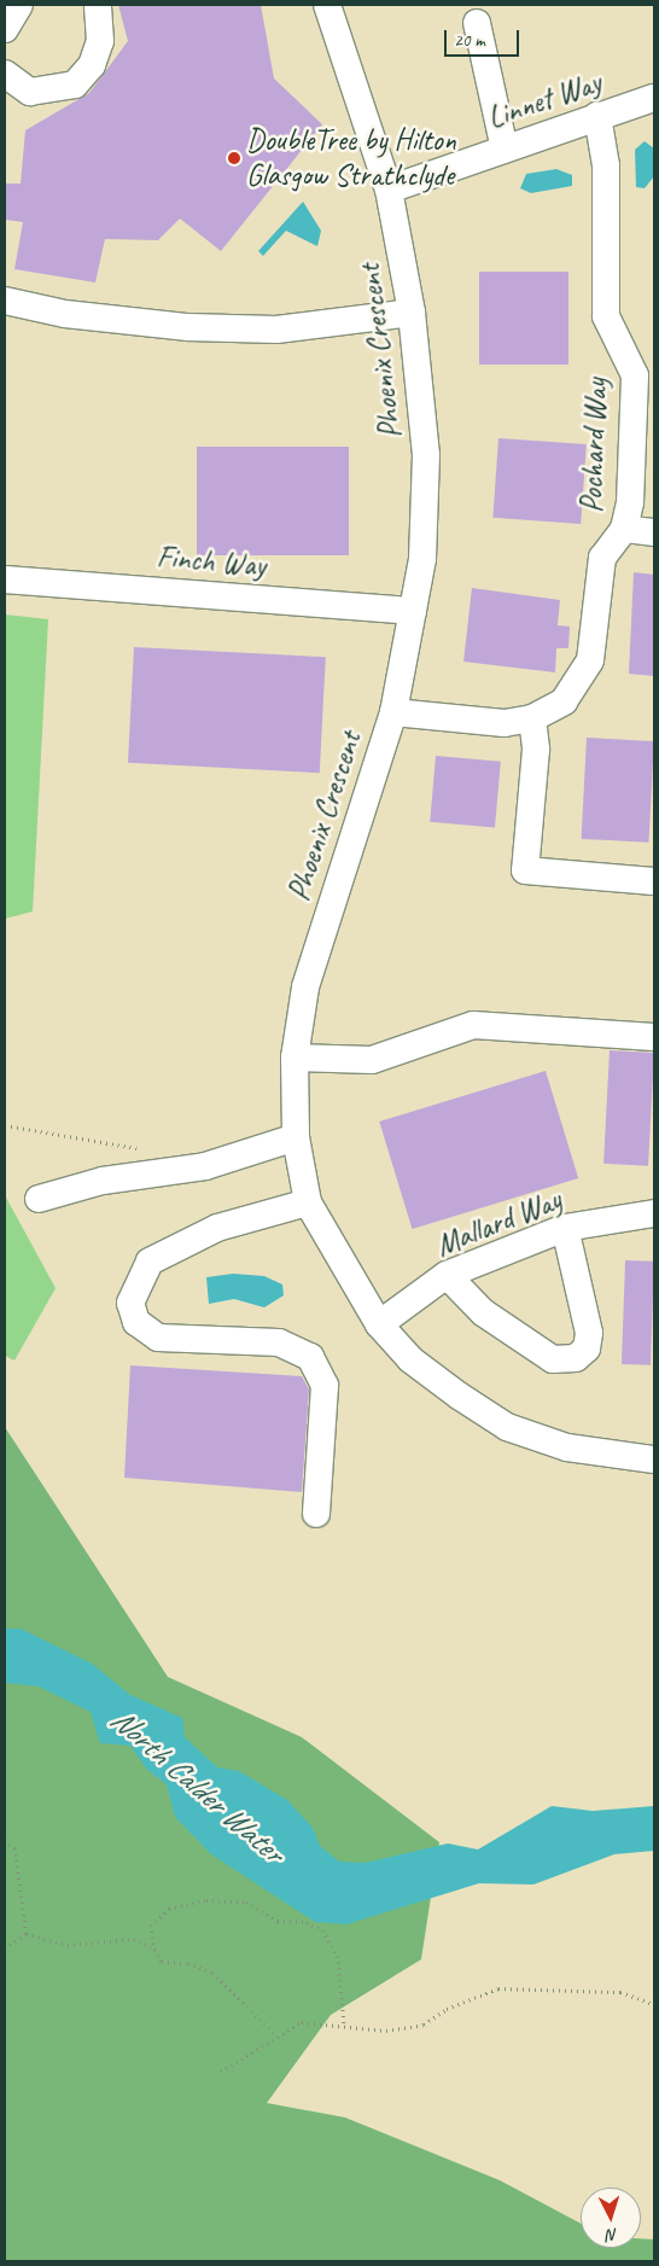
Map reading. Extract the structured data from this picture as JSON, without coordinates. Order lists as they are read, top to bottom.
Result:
{
  "streets": {
    "street": [
      "Linnet Way",
      "Phoenix Crescent",
      "Pochard Way",
      "Finch Way",
      "Mallard Way"
    ]
  },
  "crossings": [
    ["Linnet Way", "Phoenix Crescent"],
    ["Linnet Way", "Pochard Way"],
    ["Phoenix Crescent", "Pochard Way"],
    ["Phoenix Crescent", "Finch Way"],
    ["Phoenix Crescent", "Mallard Way"]
  ],
  "water": ["North Calder Water"],
  "places": ["DoubleTree by Hilton Glasgow Strathclyde"],
  "scale_bar": "20 m",
  "north": "bottom"
}
